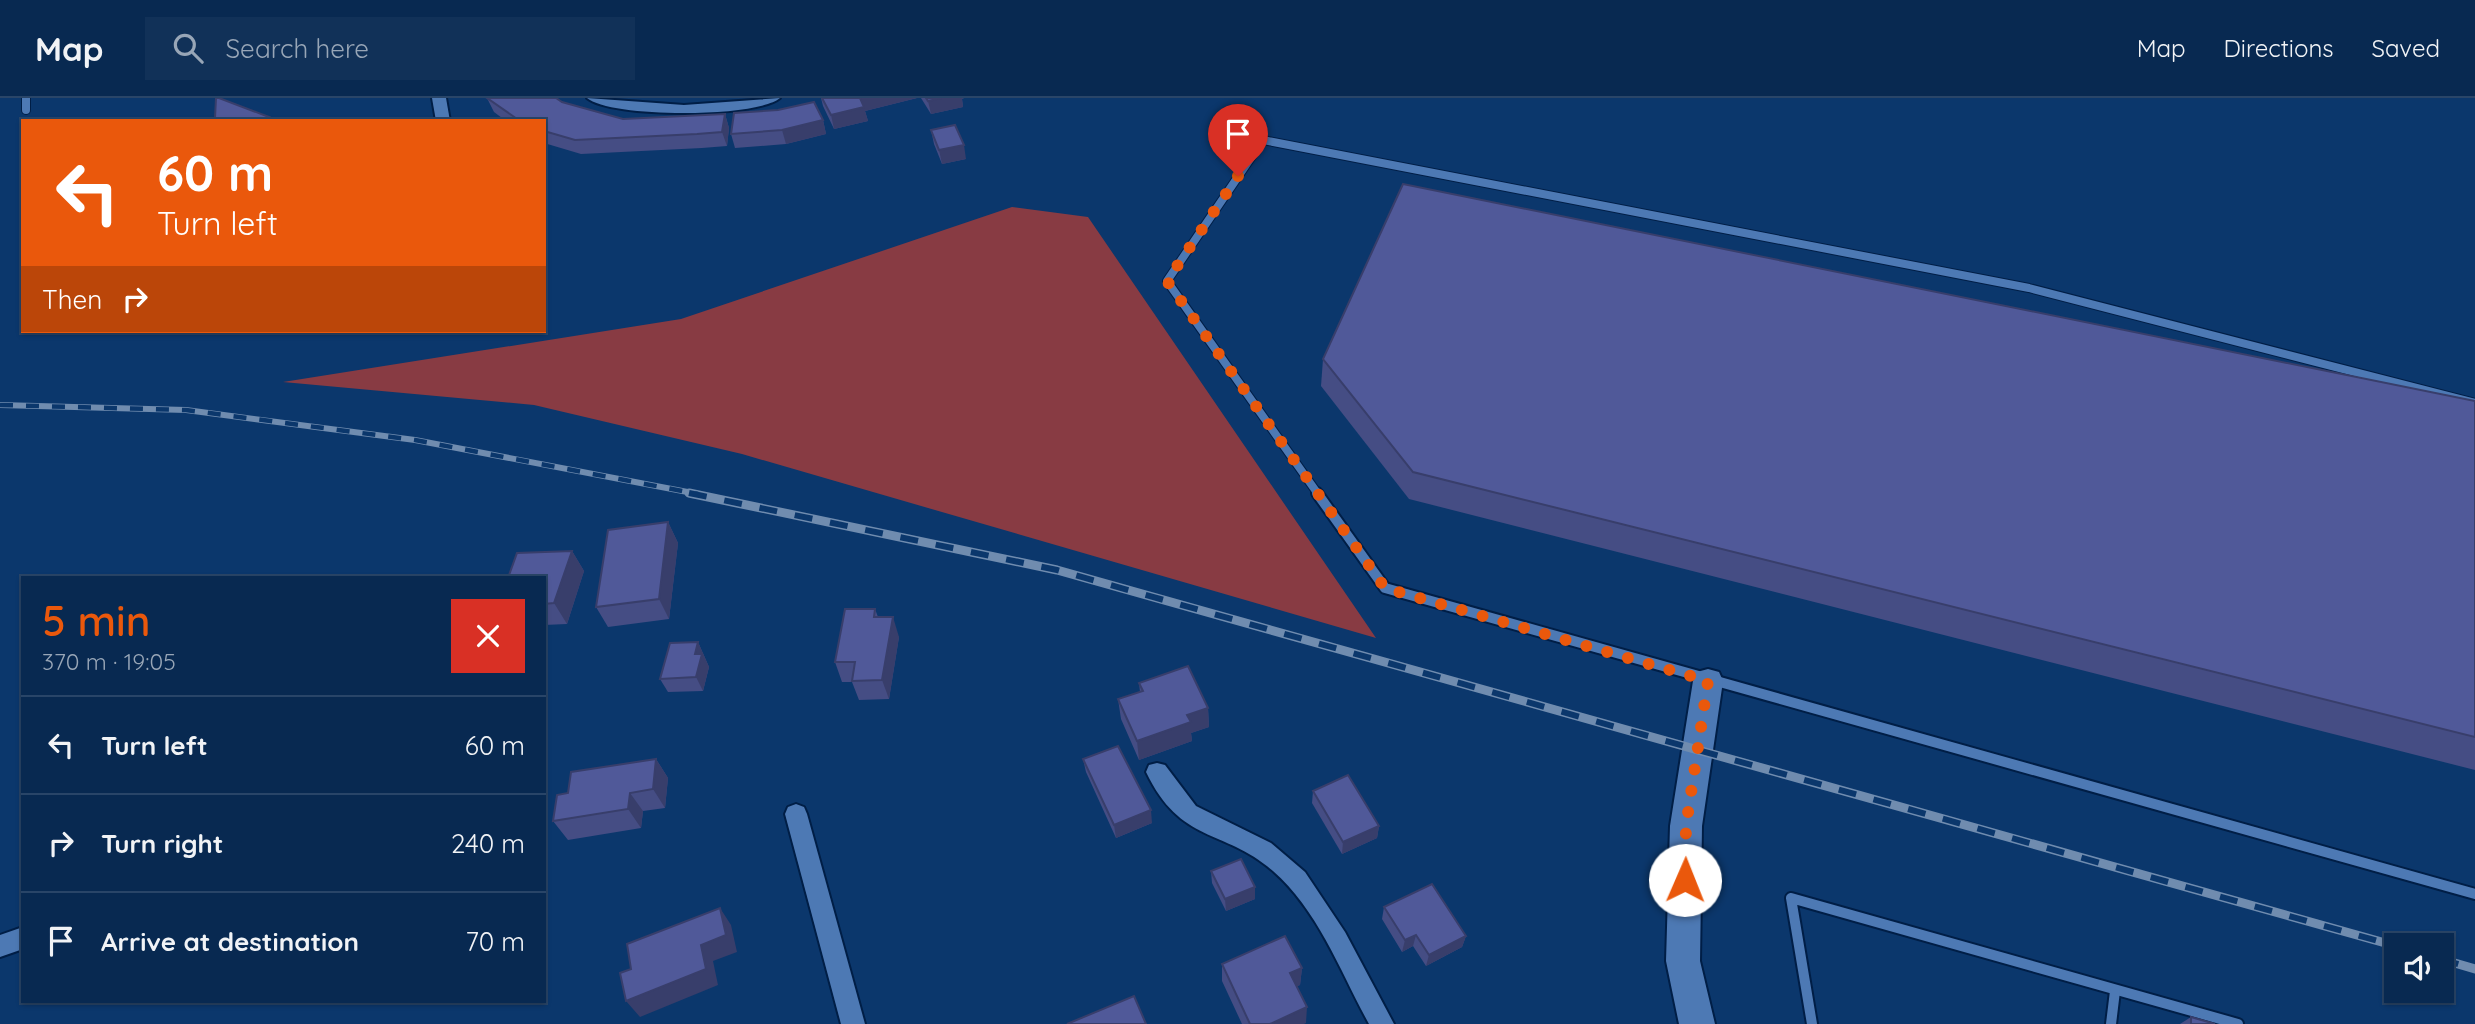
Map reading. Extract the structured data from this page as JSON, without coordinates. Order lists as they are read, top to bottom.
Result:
{
  "page": {
    "header": "Map",
    "search": "Search here",
    "nav": ["Map", "Directions", "Saved"],
    "turn": ["60 m", "Turn left"],
    "then": "Then",
    "heading": ["5 min", "370 m · 19:05"],
    "list": [
      {
        "name": "Turn left",
        "value": "60 m"
      },
      {
        "name": "Turn right",
        "value": "240 m"
      },
      {
        "name": "Arrive at destination",
        "value": "70 m"
      }
    ]
  }
}
